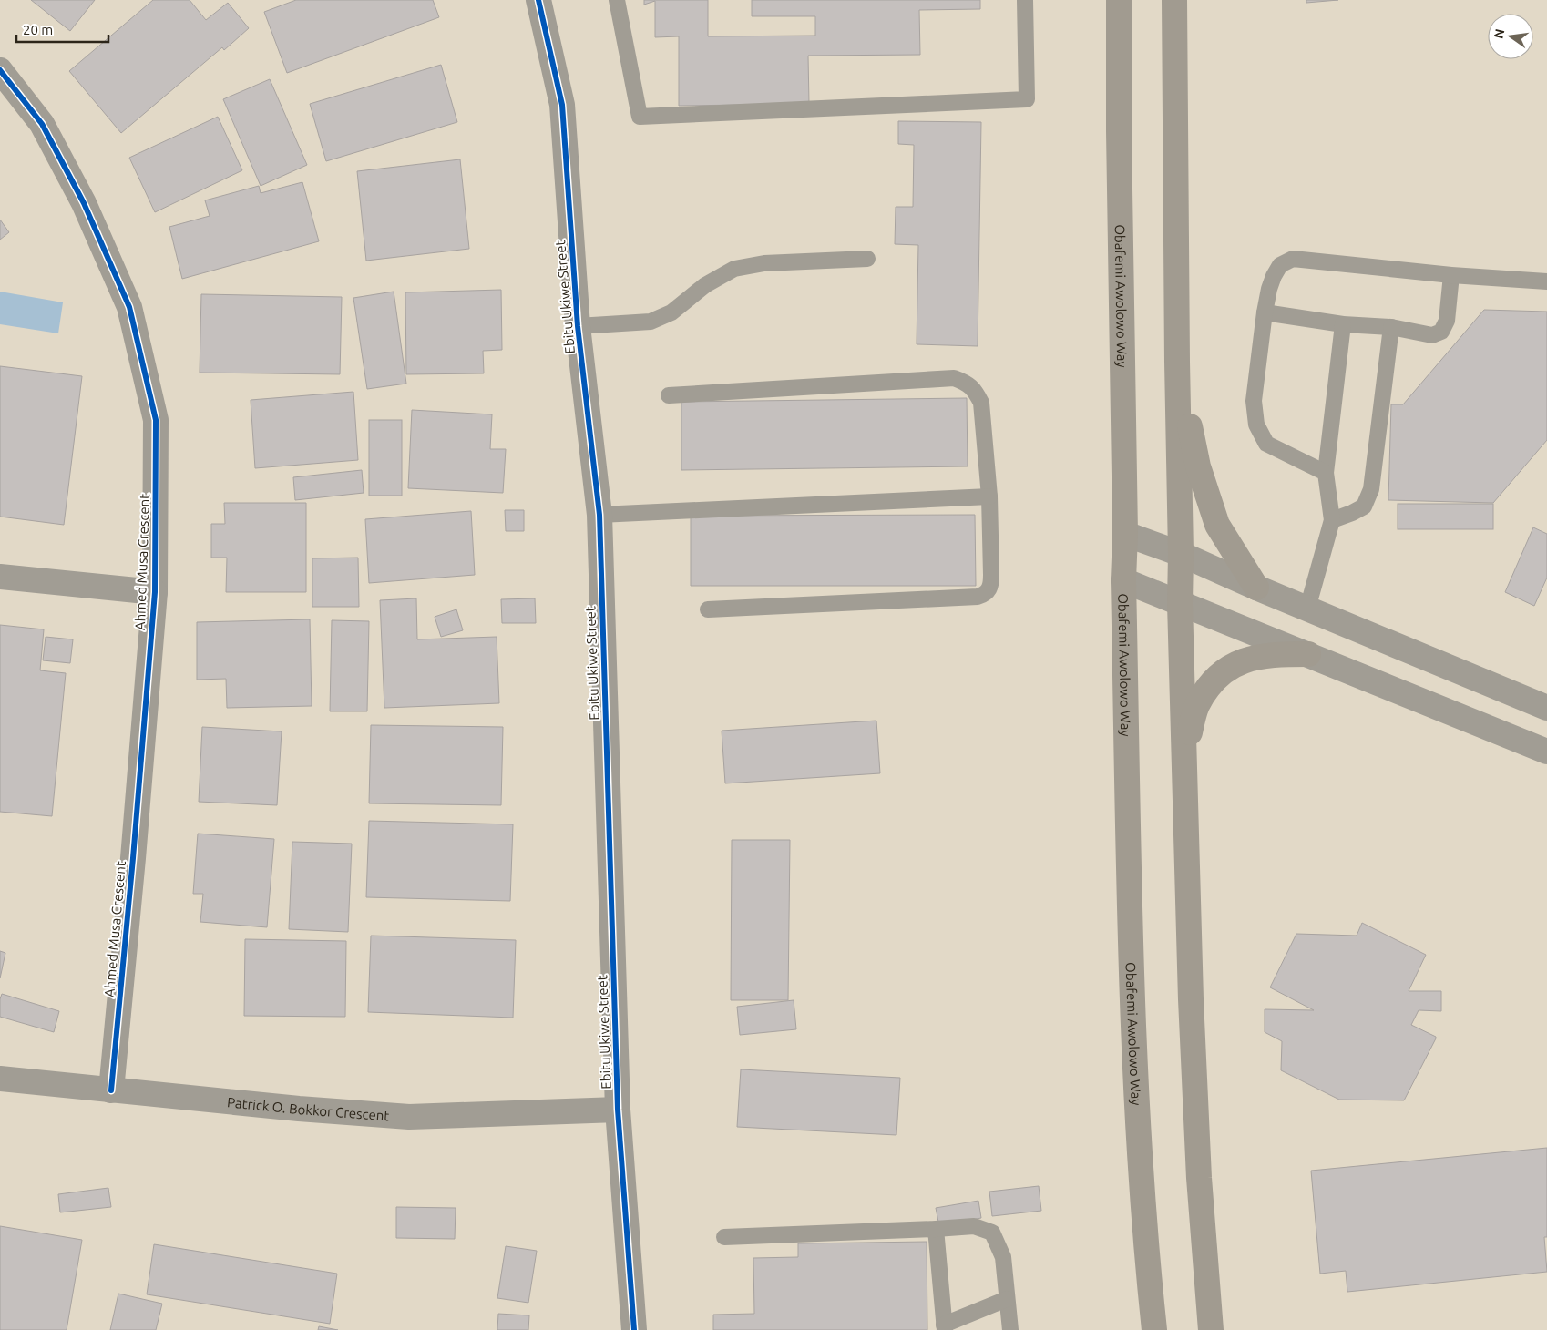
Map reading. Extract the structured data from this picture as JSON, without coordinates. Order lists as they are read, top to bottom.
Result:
{
  "streets": {
    "main road": ["Obafemi Awolowo Way"],
    "street": ["Ebitu Ukiwe Street", "Ahmed Musa Crescent", "Patrick O. Bokkor Crescent"]
  },
  "crossings": [
    ["Ebitu Ukiwe Street", "Patrick O. Bokkor Crescent"],
    ["Ahmed Musa Crescent", "Patrick O. Bokkor Crescent"]
  ],
  "scale_bar": "20 m",
  "north": "left"
}
